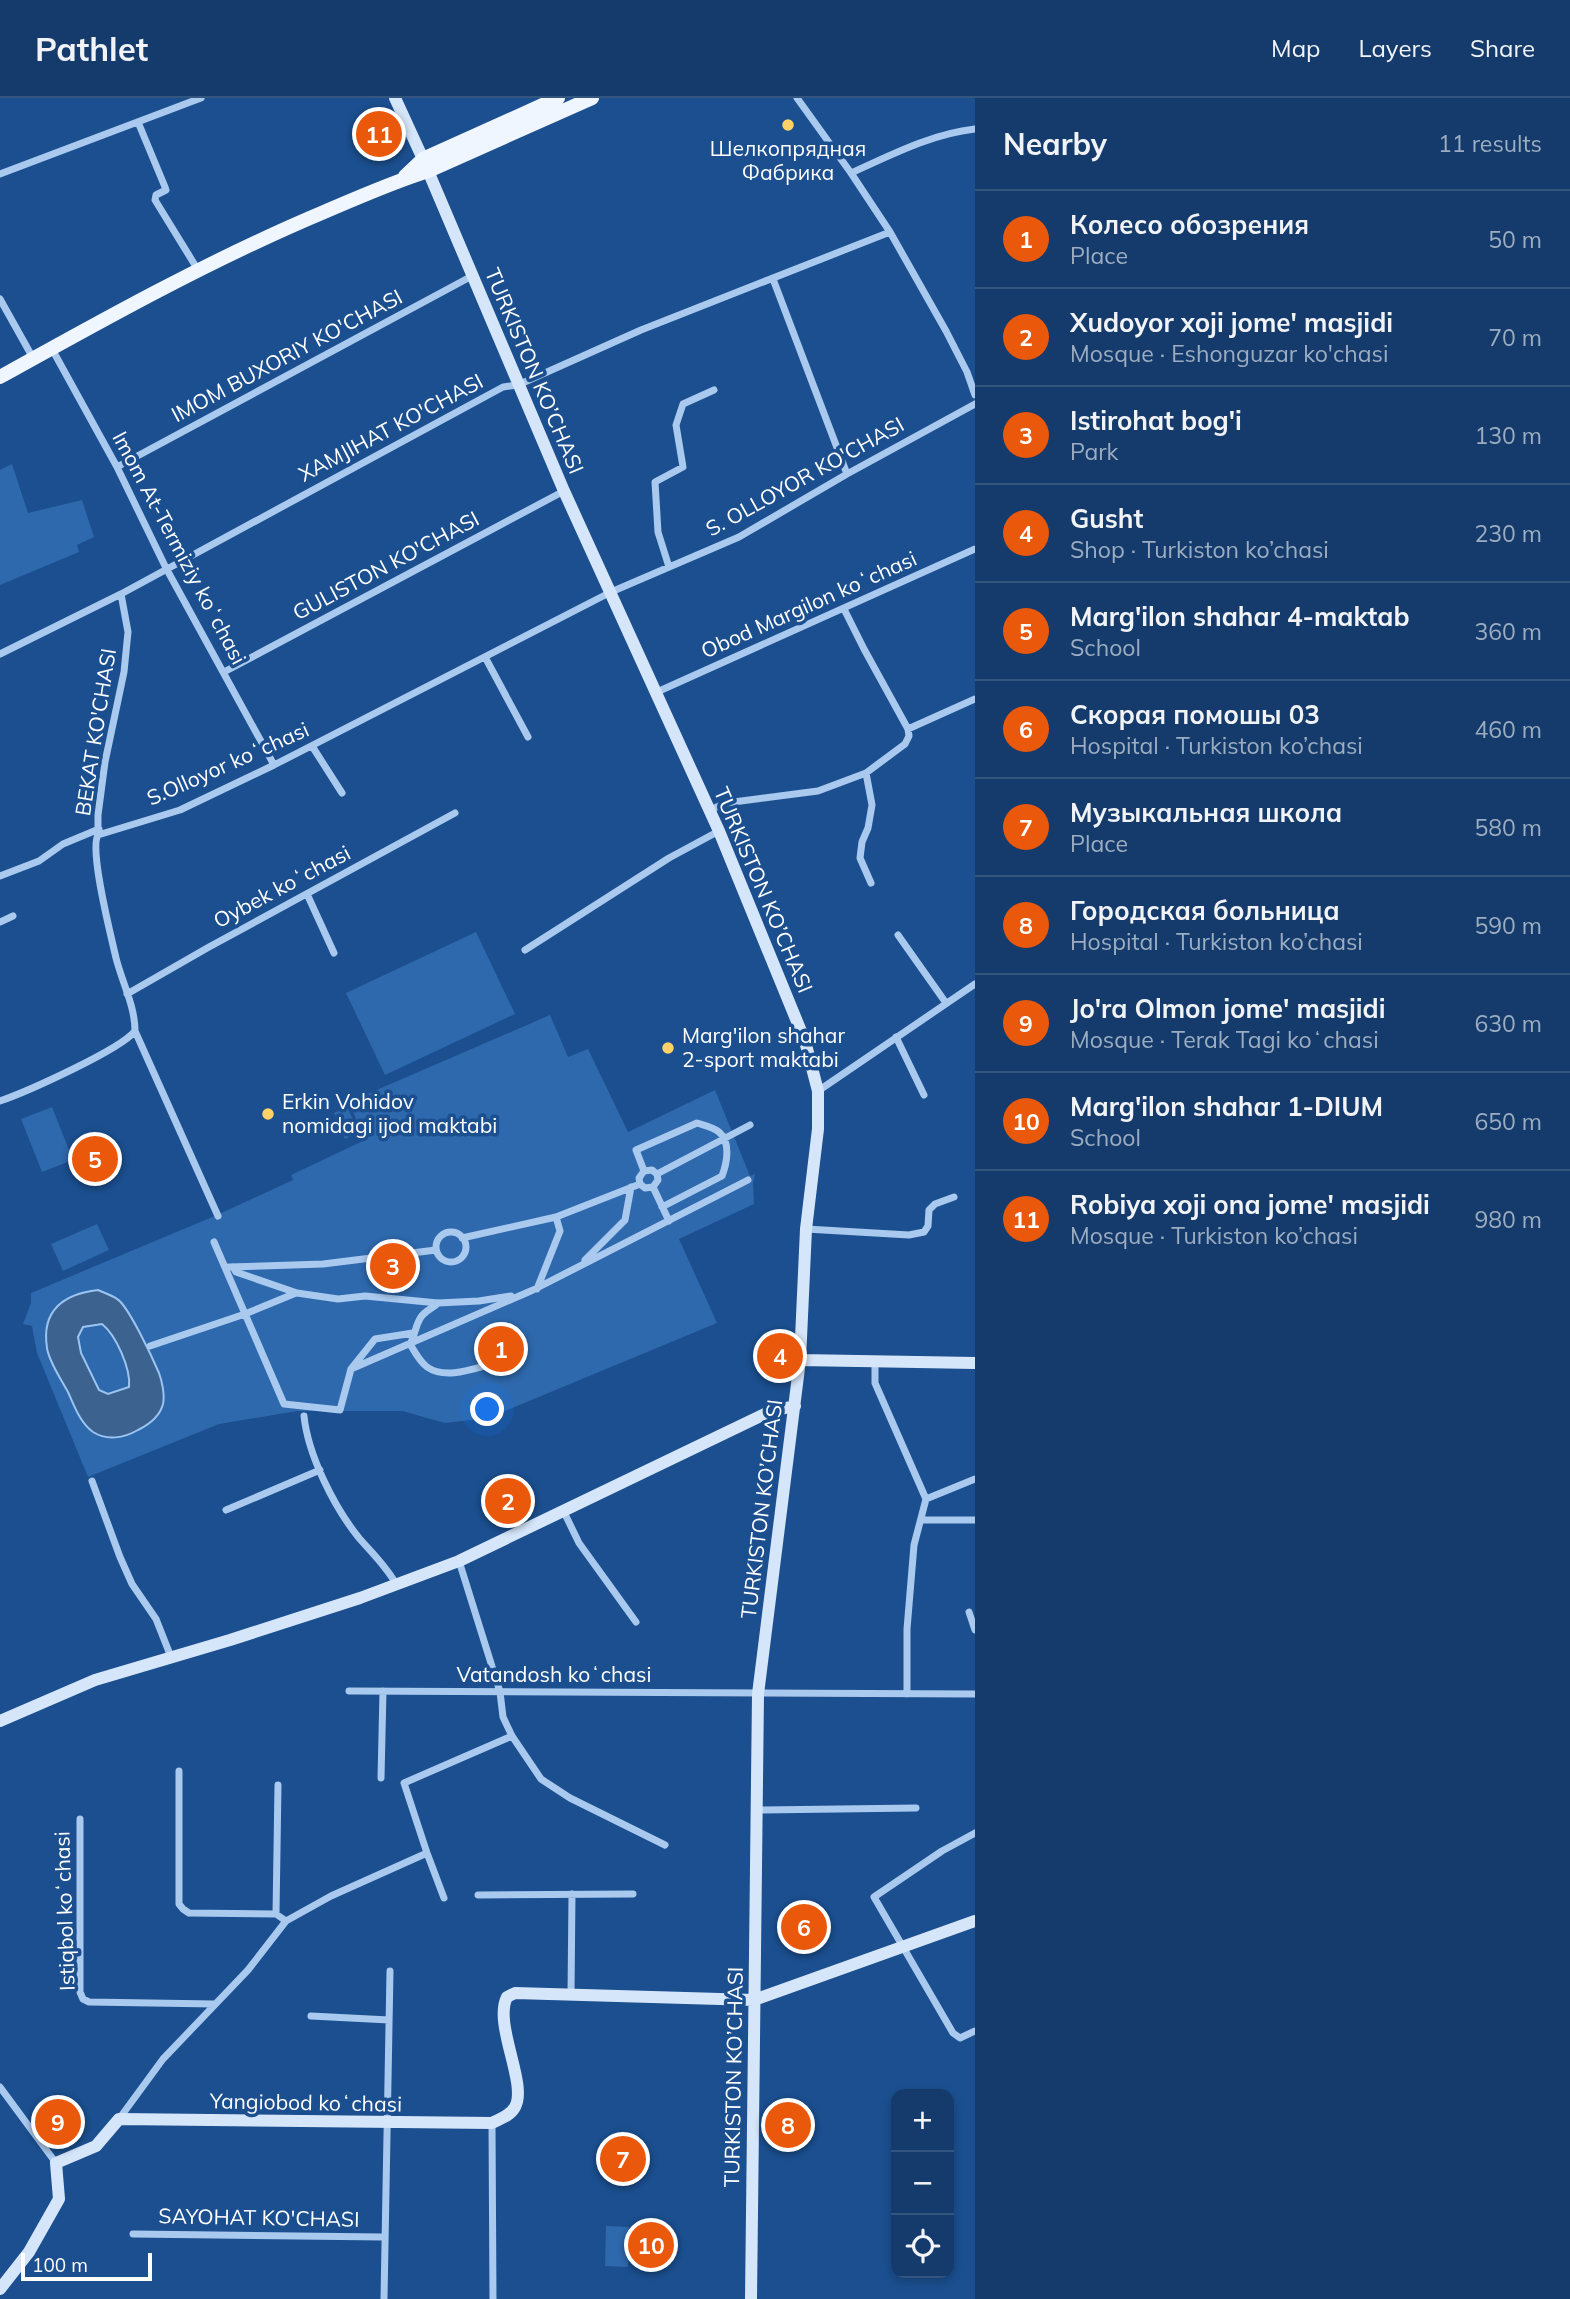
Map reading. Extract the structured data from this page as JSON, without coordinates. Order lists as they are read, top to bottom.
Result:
{
  "streets": {
    "main road": ["TURKISTON KO’CHASI", "Yangiobod koʻchasi"],
    "street": [
      "IMOM BUXORIY KO'CHASI",
      "XAMJIHAT KO'CHASI",
      "S. OLLOYOR KO'CHASI",
      "Imom At-Termiziy koʻchasi",
      "GULISTON KO'CHASI",
      "Obod Margilon koʻchasi",
      "BEKAT KO'CHASI",
      "S.Olloyor koʻchasi",
      "Oybek koʻchasi",
      "Vatandosh koʻchasi",
      "Istiqbol koʻchasi",
      "SAYOHAT KO'CHASI"
    ]
  },
  "crossings": [
    ["IMOM BUXORIY KO'CHASI", "TURKISTON KO’CHASI"],
    ["IMOM BUXORIY KO'CHASI", "Imom At-Termiziy koʻchasi"],
    ["TURKISTON KO’CHASI", "XAMJIHAT KO'CHASI"],
    ["TURKISTON KO’CHASI", "S. OLLOYOR KO'CHASI"],
    ["TURKISTON KO’CHASI", "GULISTON KO'CHASI"],
    ["TURKISTON KO’CHASI", "Obod Margilon koʻchasi"],
    ["TURKISTON KO’CHASI", "S.Olloyor koʻchasi"],
    ["TURKISTON KO’CHASI", "Vatandosh koʻchasi"],
    ["XAMJIHAT KO'CHASI", "Imom At-Termiziy koʻchasi"],
    ["XAMJIHAT KO'CHASI", "BEKAT KO'CHASI"],
    ["S. OLLOYOR KO'CHASI", "S.Olloyor koʻchasi"],
    ["Imom At-Termiziy koʻchasi", "GULISTON KO'CHASI"],
    ["Imom At-Termiziy koʻchasi", "S.Olloyor koʻchasi"],
    ["BEKAT KO'CHASI", "S.Olloyor koʻchasi"]
  ],
  "places": ["Шелкопрядная Фабрика", "Marg'ilon shahar 2-sport maktabi", "Erkin Vohidov nomidagi ijod maktabi"],
  "scale_bar": "100 m",
  "page": {
    "header": "Pathlet",
    "nav": ["Map", "Layers", "Share"],
    "heading": ["Nearby", "11 results"],
    "pins": [
      "11",
      "5",
      "3",
      "1",
      "4",
      "2",
      "6",
      "9",
      "8",
      "7",
      "10"
    ],
    "list": [
      {
        "mark": "1",
        "name": "Колесо обозрения",
        "note": "Place",
        "value": "50 m"
      },
      {
        "mark": "2",
        "name": "Xudoyor xoji jome' masjidi",
        "note": "Mosque · Eshonguzar ko'chasi",
        "value": "70 m"
      },
      {
        "mark": "3",
        "name": "Istirohat bog'i",
        "note": "Park",
        "value": "130 m"
      },
      {
        "mark": "4",
        "name": "Gusht",
        "note": "Shop · Turkiston ko’chasi",
        "value": "230 m"
      },
      {
        "mark": "5",
        "name": "Marg'ilon shahar 4-maktab",
        "note": "School",
        "value": "360 m"
      },
      {
        "mark": "6",
        "name": "Скорая помошы 03",
        "note": "Hospital · Turkiston ko’chasi",
        "value": "460 m"
      },
      {
        "mark": "7",
        "name": "Музыкальная школа",
        "note": "Place",
        "value": "580 m"
      },
      {
        "mark": "8",
        "name": "Городская больница",
        "note": "Hospital · Turkiston ko’chasi",
        "value": "590 m"
      },
      {
        "mark": "9",
        "name": "Jo'ra Olmon jome' masjidi",
        "note": "Mosque · Terak Tagi koʻchasi",
        "value": "630 m"
      },
      {
        "mark": "10",
        "name": "Marg'ilon shahar 1-DIUM",
        "note": "School",
        "value": "650 m"
      },
      {
        "mark": "11",
        "name": "Robiya xoji ona jome' masjidi",
        "note": "Mosque · Turkiston ko’chasi",
        "value": "980 m"
      }
    ],
    "map_buttons": ["+", "−"],
    "scale": "100 m"
  }
}
